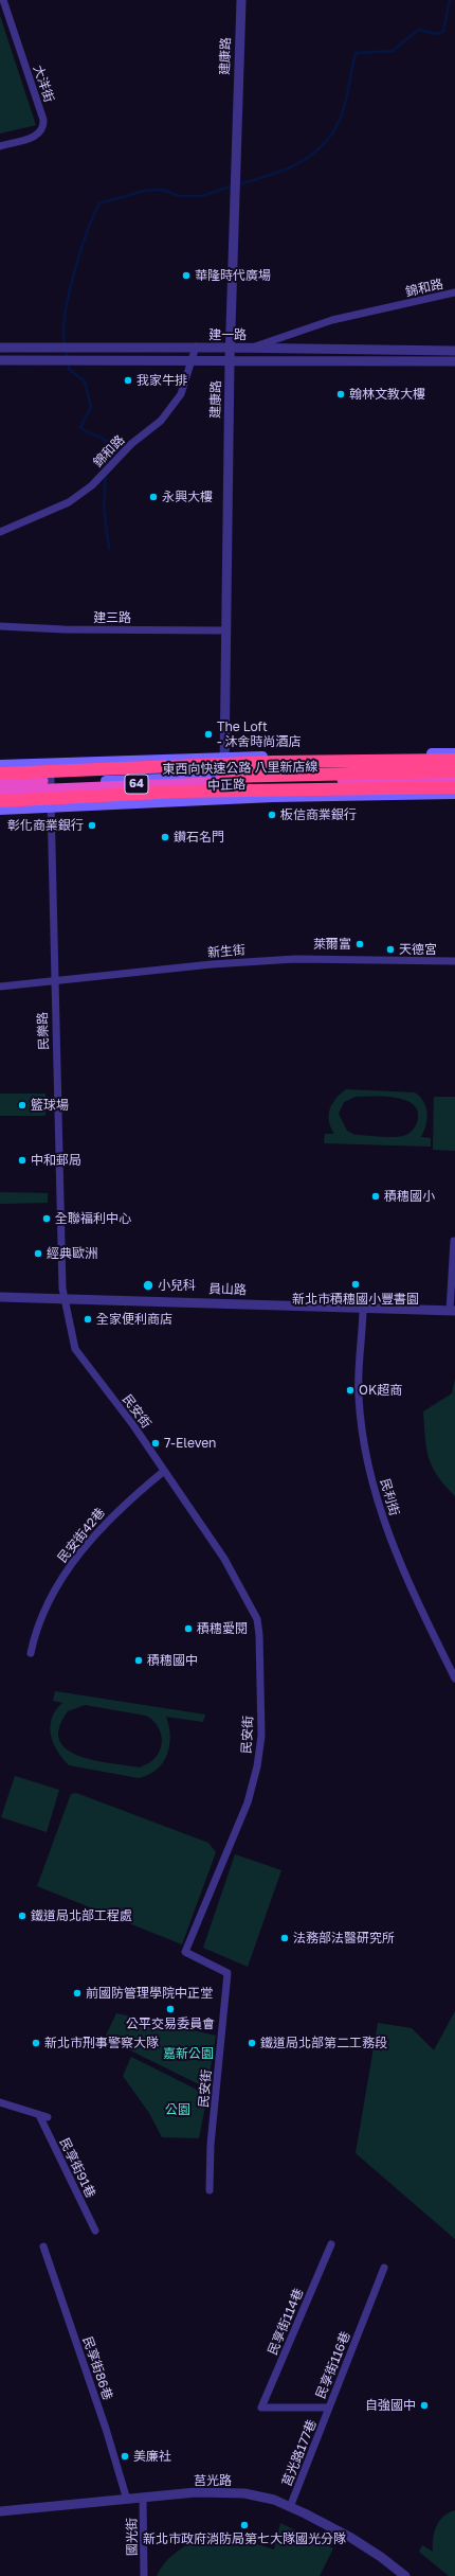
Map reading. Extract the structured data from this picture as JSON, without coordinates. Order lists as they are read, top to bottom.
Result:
{
  "streets": {
    "highway": ["東西向快速公路 八里新店線", "64"],
    "main road": ["中正路"],
    "street": [
      "建康路",
      "大洋街",
      "錦和路",
      "建一路",
      "建三路",
      "新生街",
      "民樂路",
      "員山路",
      "民安街",
      "民利街",
      "民安街42巷",
      "民享街91巷",
      "民享街114巷",
      "民享街116巷",
      "民享街86巷",
      "莒光路177巷",
      "莒光路",
      "國光街"
    ]
  },
  "crossings": [
    ["建康路", "建一路"],
    ["建康路", "建三路"],
    ["建康路", "中正路"],
    ["錦和路", "建一路"],
    ["中正路", "民樂路"],
    ["新生街", "民樂路"],
    ["民樂路", "員山路"],
    ["民樂路", "民安街"],
    ["員山路", "民安街"],
    ["員山路", "民利街"],
    ["民安街", "民安街42巷"],
    ["民享街114巷", "民享街116巷"],
    ["民享街116巷", "莒光路177巷"],
    ["民享街86巷", "莒光路"],
    ["莒光路177巷", "莒光路"],
    ["莒光路", "國光街"]
  ],
  "parks": ["嘉新公園", "公園"],
  "places": [
    "華隆時代廣場",
    "我家牛排",
    "翰林文教大樓",
    "永興大樓",
    "The Loft - 沐舍時尚酒店",
    "板信商業銀行",
    "彰化商業銀行",
    "鑽石名門",
    "萊爾富",
    "天德宮",
    "籃球場",
    "中和郵局",
    "積穗國小",
    "全聯福利中心",
    "經典歐洲",
    "新北市積穗國小豐書園",
    "小兒科",
    "全家便利商店",
    "OK超商",
    "7-Eleven",
    "積穗愛閱",
    "積穗國中",
    "鐵道局北部工程處",
    "法務部法醫研究所",
    "前國防管理學院中正堂",
    "公平交易委員會",
    "新北市刑事警察大隊",
    "鐵道局北部第二工務段",
    "自強國中",
    "美廉社",
    "新北市政府消防局第七大隊國光分隊"
  ]
}
